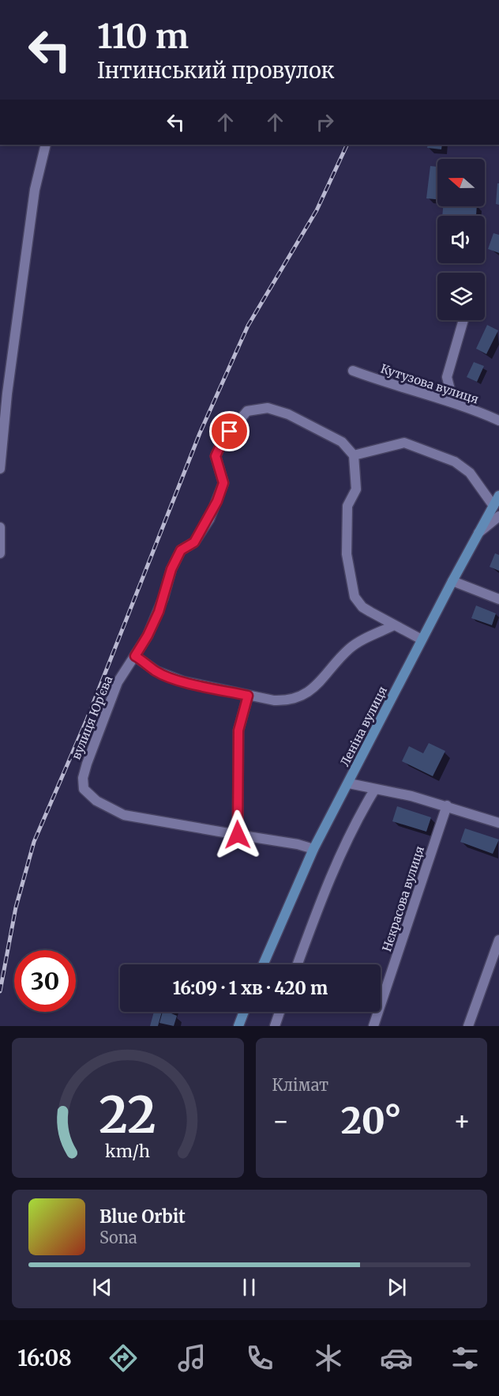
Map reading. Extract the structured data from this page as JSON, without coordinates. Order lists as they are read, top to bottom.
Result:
{
  "streets": {
    "main road": ["Леніна вулиця"],
    "street": ["Кутузова вулиця", "вулиця Юр'єва", "Нєкрасова вулиця"]
  },
  "north": "left",
  "page": {
    "turn": ["110 m", "Інтинський провулок"],
    "limit": "30",
    "trip": "16:09 · 1 хв · 420 m",
    "tile": "Клімат",
    "heat": ["−", "20°", "+"],
    "song": ["Blue Orbit", "Sona"],
    "tabs": "16:08",
    "gauge": ["22", "km/h"]
  }
}
